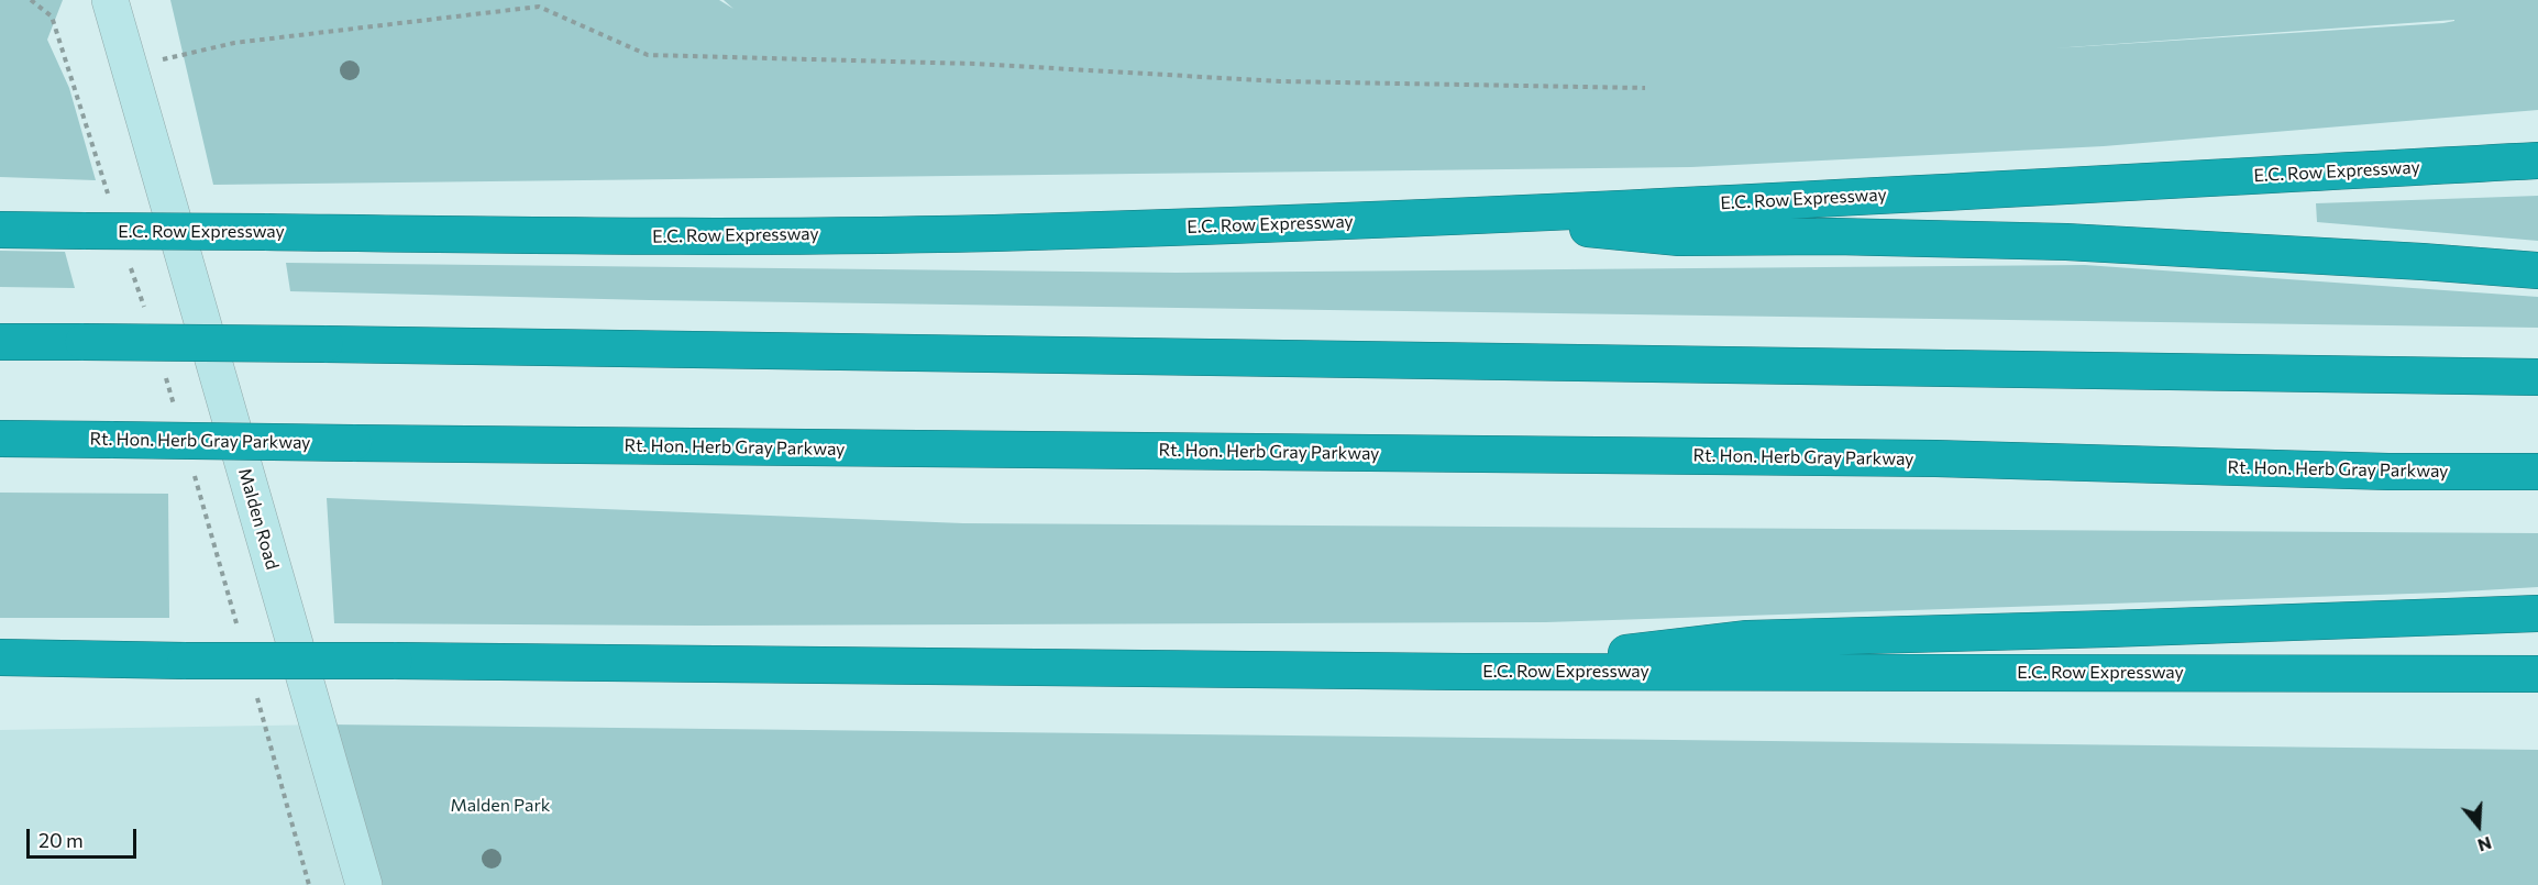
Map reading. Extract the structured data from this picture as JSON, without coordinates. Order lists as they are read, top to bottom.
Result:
{
  "streets": {
    "highway": ["E.C. Row Expressway", "Rt. Hon. Herb Gray Parkway"],
    "main road": ["Malden Road"]
  },
  "parks": ["Malden Park"],
  "scale_bar": "20 m",
  "north": "bottom"
}
